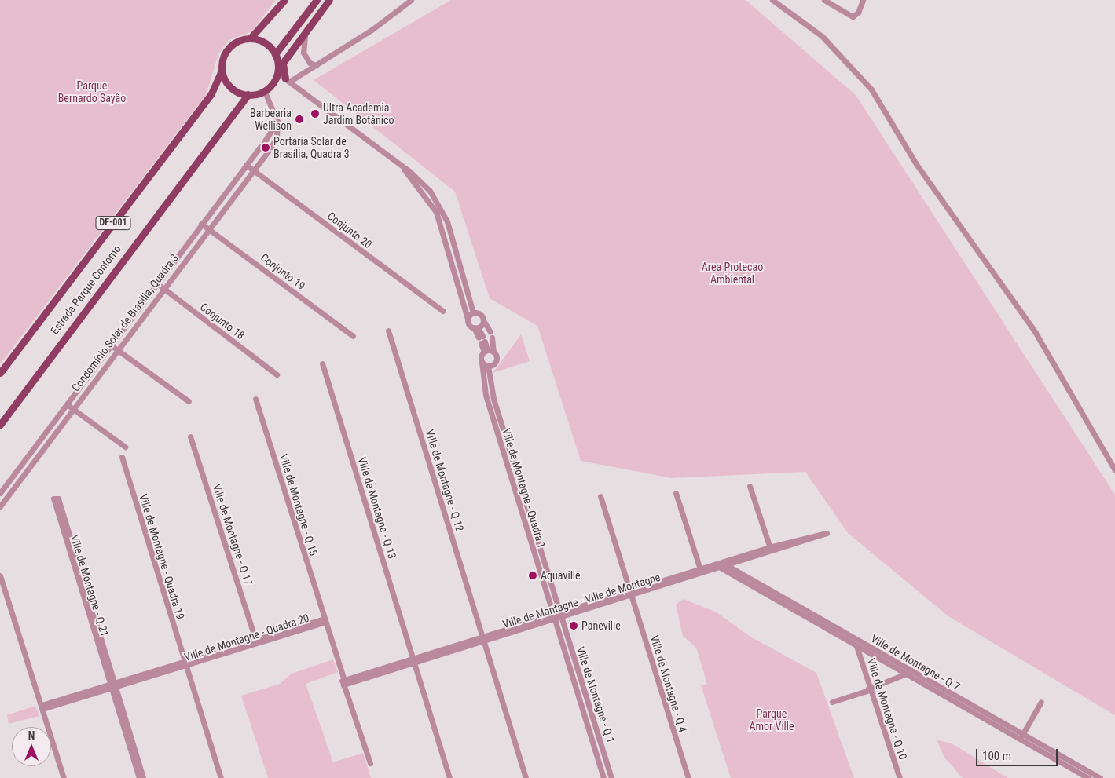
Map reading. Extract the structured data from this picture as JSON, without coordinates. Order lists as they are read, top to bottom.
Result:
{
  "streets": {
    "main road": ["DF-001", "Estrada Parque Contorno"],
    "street": [
      "Conjunto 20",
      "Conjunto 19",
      "Conjunto 18",
      "Condomínio Solar de Brasilia, Quadra 3",
      "Ville de Montagne - Q 12",
      "Ville de Montagne - Quadra 1",
      "Ville de Montagne - Q 15",
      "Ville de Montagne - Q 13",
      "Ville de Montagne - Q 17",
      "Ville de Montagne - Quadra 19",
      "Ville de Montagne - Q 21",
      "Ville de Montagne - Ville de Montagne",
      "Ville de Montagne - Quadra 20",
      "Ville de Montagne - Q 7",
      "Ville de Montagne - Q 4",
      "Ville de Montagne - Q 1",
      "Ville de Montagne - Q 10"
    ]
  },
  "crossings": [
    ["DF-001", "Estrada Parque Contorno"],
    ["Conjunto 20", "Condomínio Solar de Brasilia, Quadra 3"],
    ["Conjunto 19", "Condomínio Solar de Brasilia, Quadra 3"],
    ["Conjunto 18", "Condomínio Solar de Brasilia, Quadra 3"],
    ["Ville de Montagne - Q 12", "Ville de Montagne - Ville de Montagne"],
    ["Ville de Montagne - Quadra 1", "Ville de Montagne - Ville de Montagne"],
    ["Ville de Montagne - Quadra 1", "Ville de Montagne - Q 1"],
    ["Ville de Montagne - Q 15", "Ville de Montagne - Quadra 20"],
    ["Ville de Montagne - Q 13", "Ville de Montagne - Ville de Montagne"],
    ["Ville de Montagne - Q 17", "Ville de Montagne - Quadra 20"],
    ["Ville de Montagne - Quadra 19", "Ville de Montagne - Quadra 20"],
    ["Ville de Montagne - Q 21", "Ville de Montagne - Quadra 20"],
    ["Ville de Montagne - Ville de Montagne", "Ville de Montagne - Quadra 20"],
    ["Ville de Montagne - Ville de Montagne", "Ville de Montagne - Q 7"],
    ["Ville de Montagne - Ville de Montagne", "Ville de Montagne - Q 4"],
    ["Ville de Montagne - Ville de Montagne", "Ville de Montagne - Q 1"],
    ["Ville de Montagne - Q 7", "Ville de Montagne - Q 10"]
  ],
  "parks": ["Parque Bernardo Sayão", "Area Protecao Ambiental", "Parque Amor Ville"],
  "places": [
    "Ultra Academia Jardim Botânico",
    "Barbearia Wellison",
    "Portaria Solar de Brasília, Quadra 3",
    "Aquaville",
    "Paneville"
  ],
  "scale_bar": "100 m",
  "north": "top"
}
